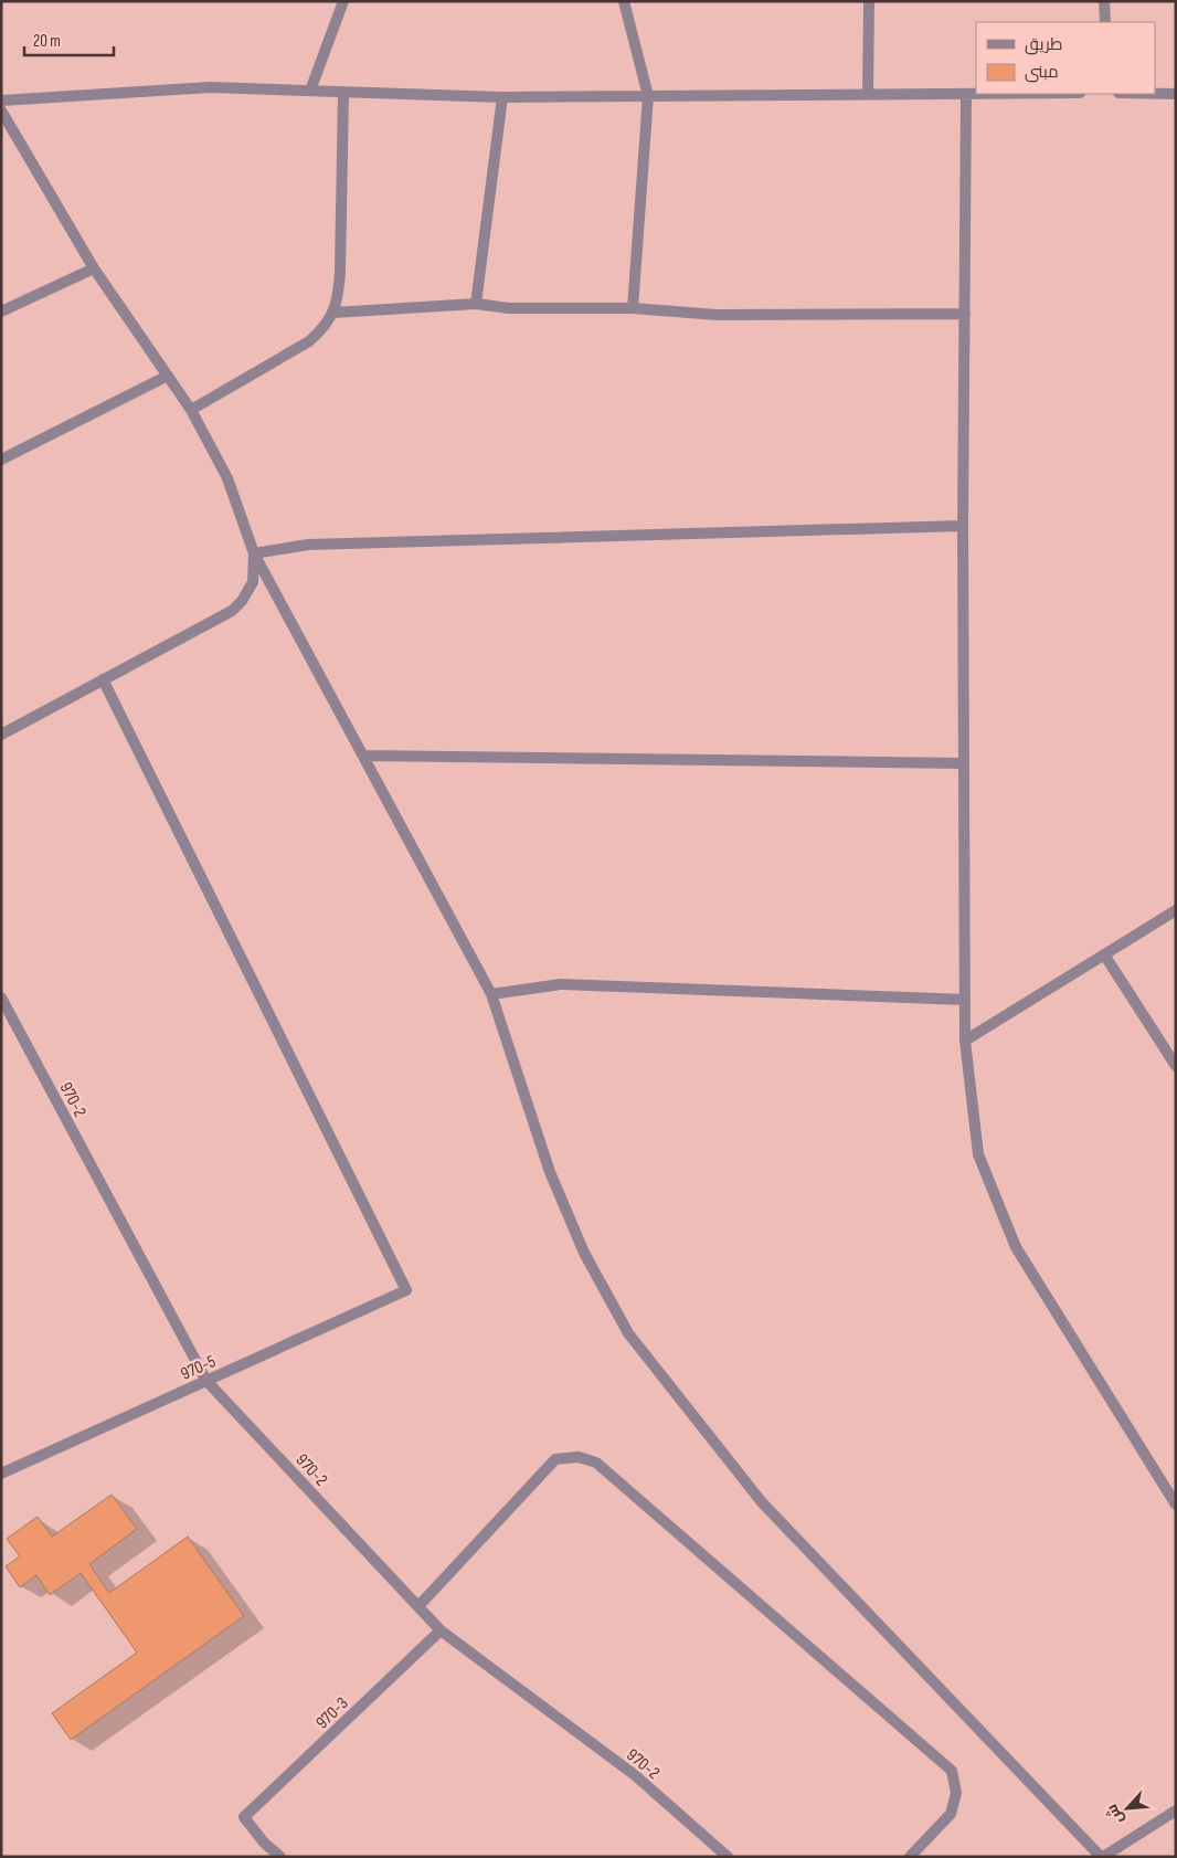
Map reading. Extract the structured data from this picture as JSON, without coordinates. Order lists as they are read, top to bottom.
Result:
{
  "streets": {
    "street": ["970-2", "970-5", "970-3"]
  },
  "crossings": [
    ["970-2", "970-5"],
    ["970-2", "970-3"]
  ],
  "legend": ["طريق", "مبنى"],
  "scale_bar": "20 m",
  "north": "bottom left"
}
